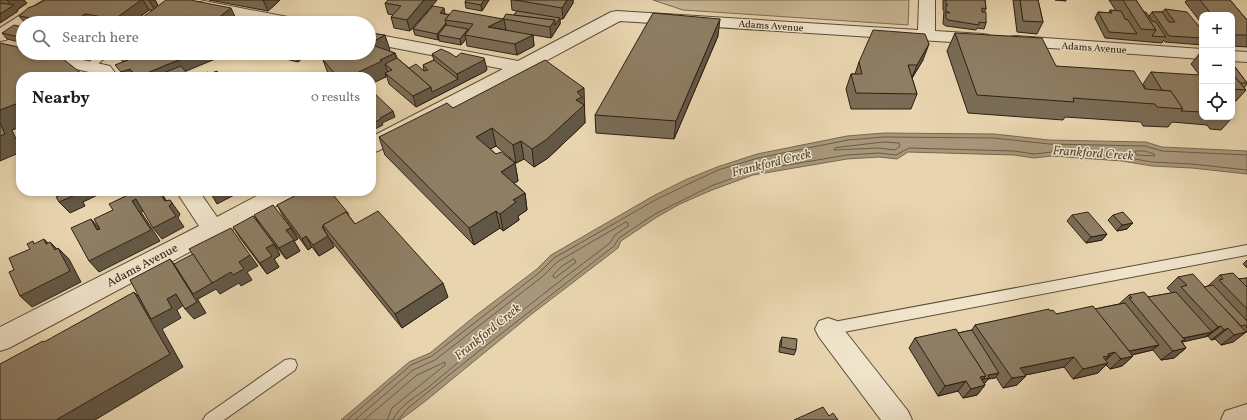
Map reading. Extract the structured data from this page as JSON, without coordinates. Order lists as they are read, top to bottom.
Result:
{
  "streets": {
    "street": ["Adams Avenue"]
  },
  "water": ["Frankford Creek"],
  "page": {
    "map_buttons": ["+", "−"],
    "search": "Search here",
    "heading": ["Nearby", "0 results"]
  }
}
